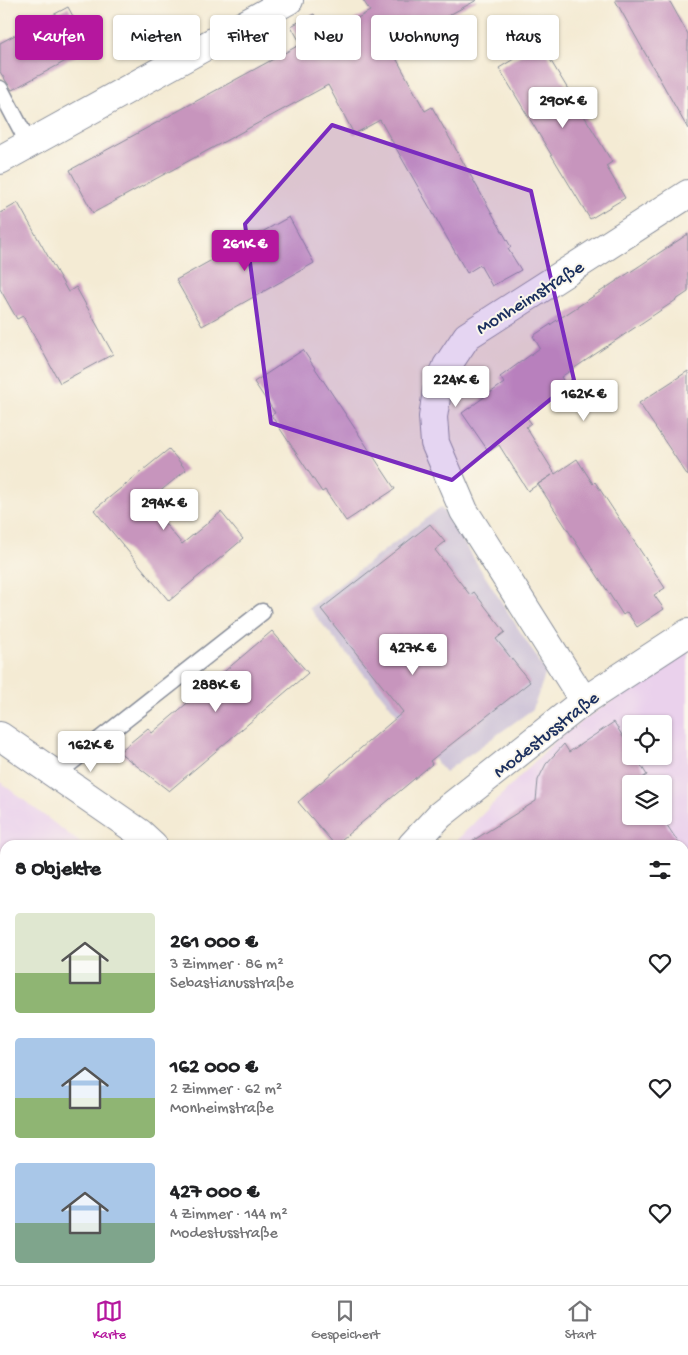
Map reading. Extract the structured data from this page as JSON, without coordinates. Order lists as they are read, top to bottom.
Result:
{
  "streets": {
    "street": ["Monheimstraße", "Modestusstraße"]
  },
  "crossings": [
    ["Monheimstraße", "Modestusstraße"]
  ],
  "page": {
    "chip": [
      "Kaufen",
      "Mieten",
      "Filter",
      "Neu",
      "Wohnung",
      "Haus"
    ],
    "price": [
      "290K €",
      "261K €",
      "224K €",
      "162K €",
      "294K €",
      "427K €",
      "288K €",
      "162K €"
    ],
    "heading": "8 Objekte",
    "list": [
      {
        "name": "261 000 €",
        "note": "3 Zimmer · 86 m² · Sebastianusstraße"
      },
      {
        "name": "162 000 €",
        "note": "2 Zimmer · 62 m² · Monheimstraße"
      },
      {
        "name": "427 000 €",
        "note": "4 Zimmer · 144 m² · Modestusstraße"
      }
    ],
    "tabs": ["Karte", "Gespeichert", "Start"]
  }
}
